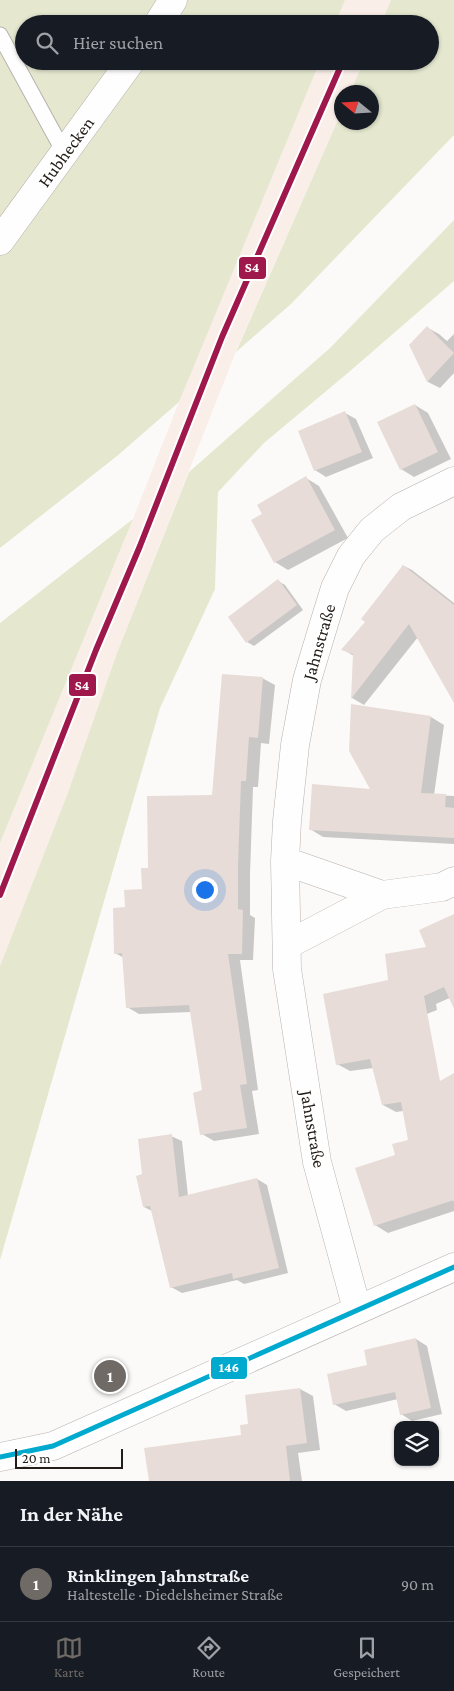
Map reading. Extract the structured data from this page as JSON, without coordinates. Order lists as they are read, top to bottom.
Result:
{
  "streets": {
    "street": ["Hubhecken", "Jahnstraße"]
  },
  "lines": ["transit line S4", "transit line 146"],
  "scale_bar": "20 m",
  "north": "left",
  "page": {
    "search": "Hier suchen",
    "pins": "1",
    "scale": "20 m",
    "heading": "In der Nähe",
    "list": [
      {
        "mark": "1",
        "name": "Rinklingen Jahnstraße",
        "note": "Haltestelle · Diedelsheimer Straße",
        "value": "90 m"
      }
    ],
    "nav": ["Karte", "Route", "Gespeichert"]
  }
}
